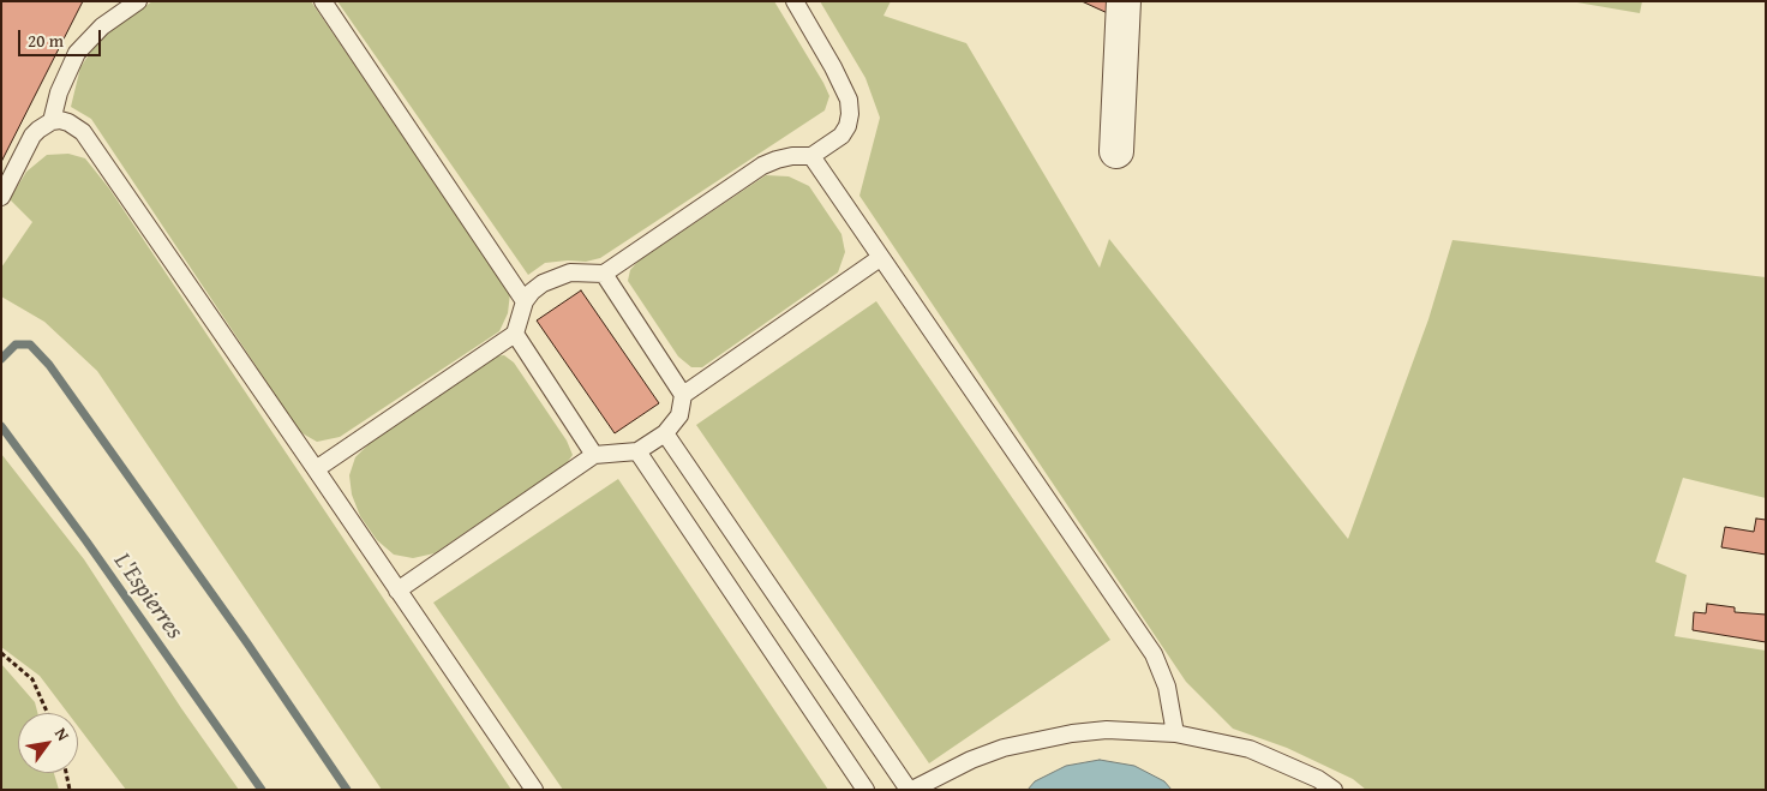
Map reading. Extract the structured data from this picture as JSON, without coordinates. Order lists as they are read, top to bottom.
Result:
{
  "water": ["L'Espierres"],
  "scale_bar": "20 m",
  "north": "top right"
}
